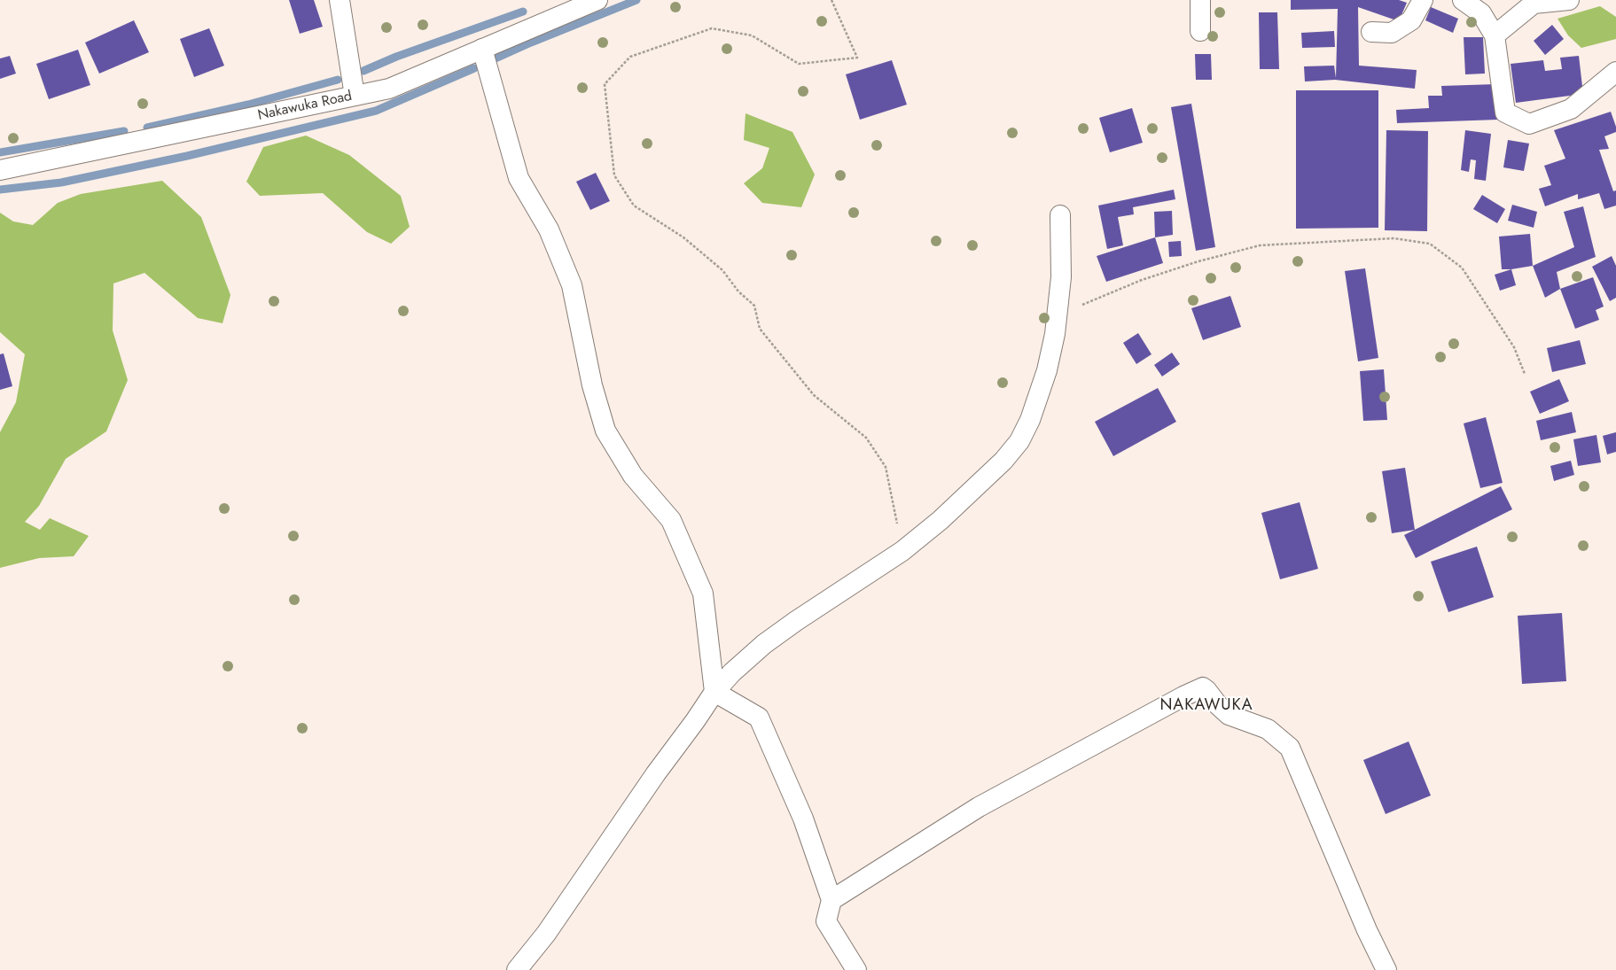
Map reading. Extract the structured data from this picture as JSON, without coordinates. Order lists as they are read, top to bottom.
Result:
{
  "streets": {
    "street": ["Nakawuka Road"]
  },
  "districts": ["NAKAWUKA"]
}
